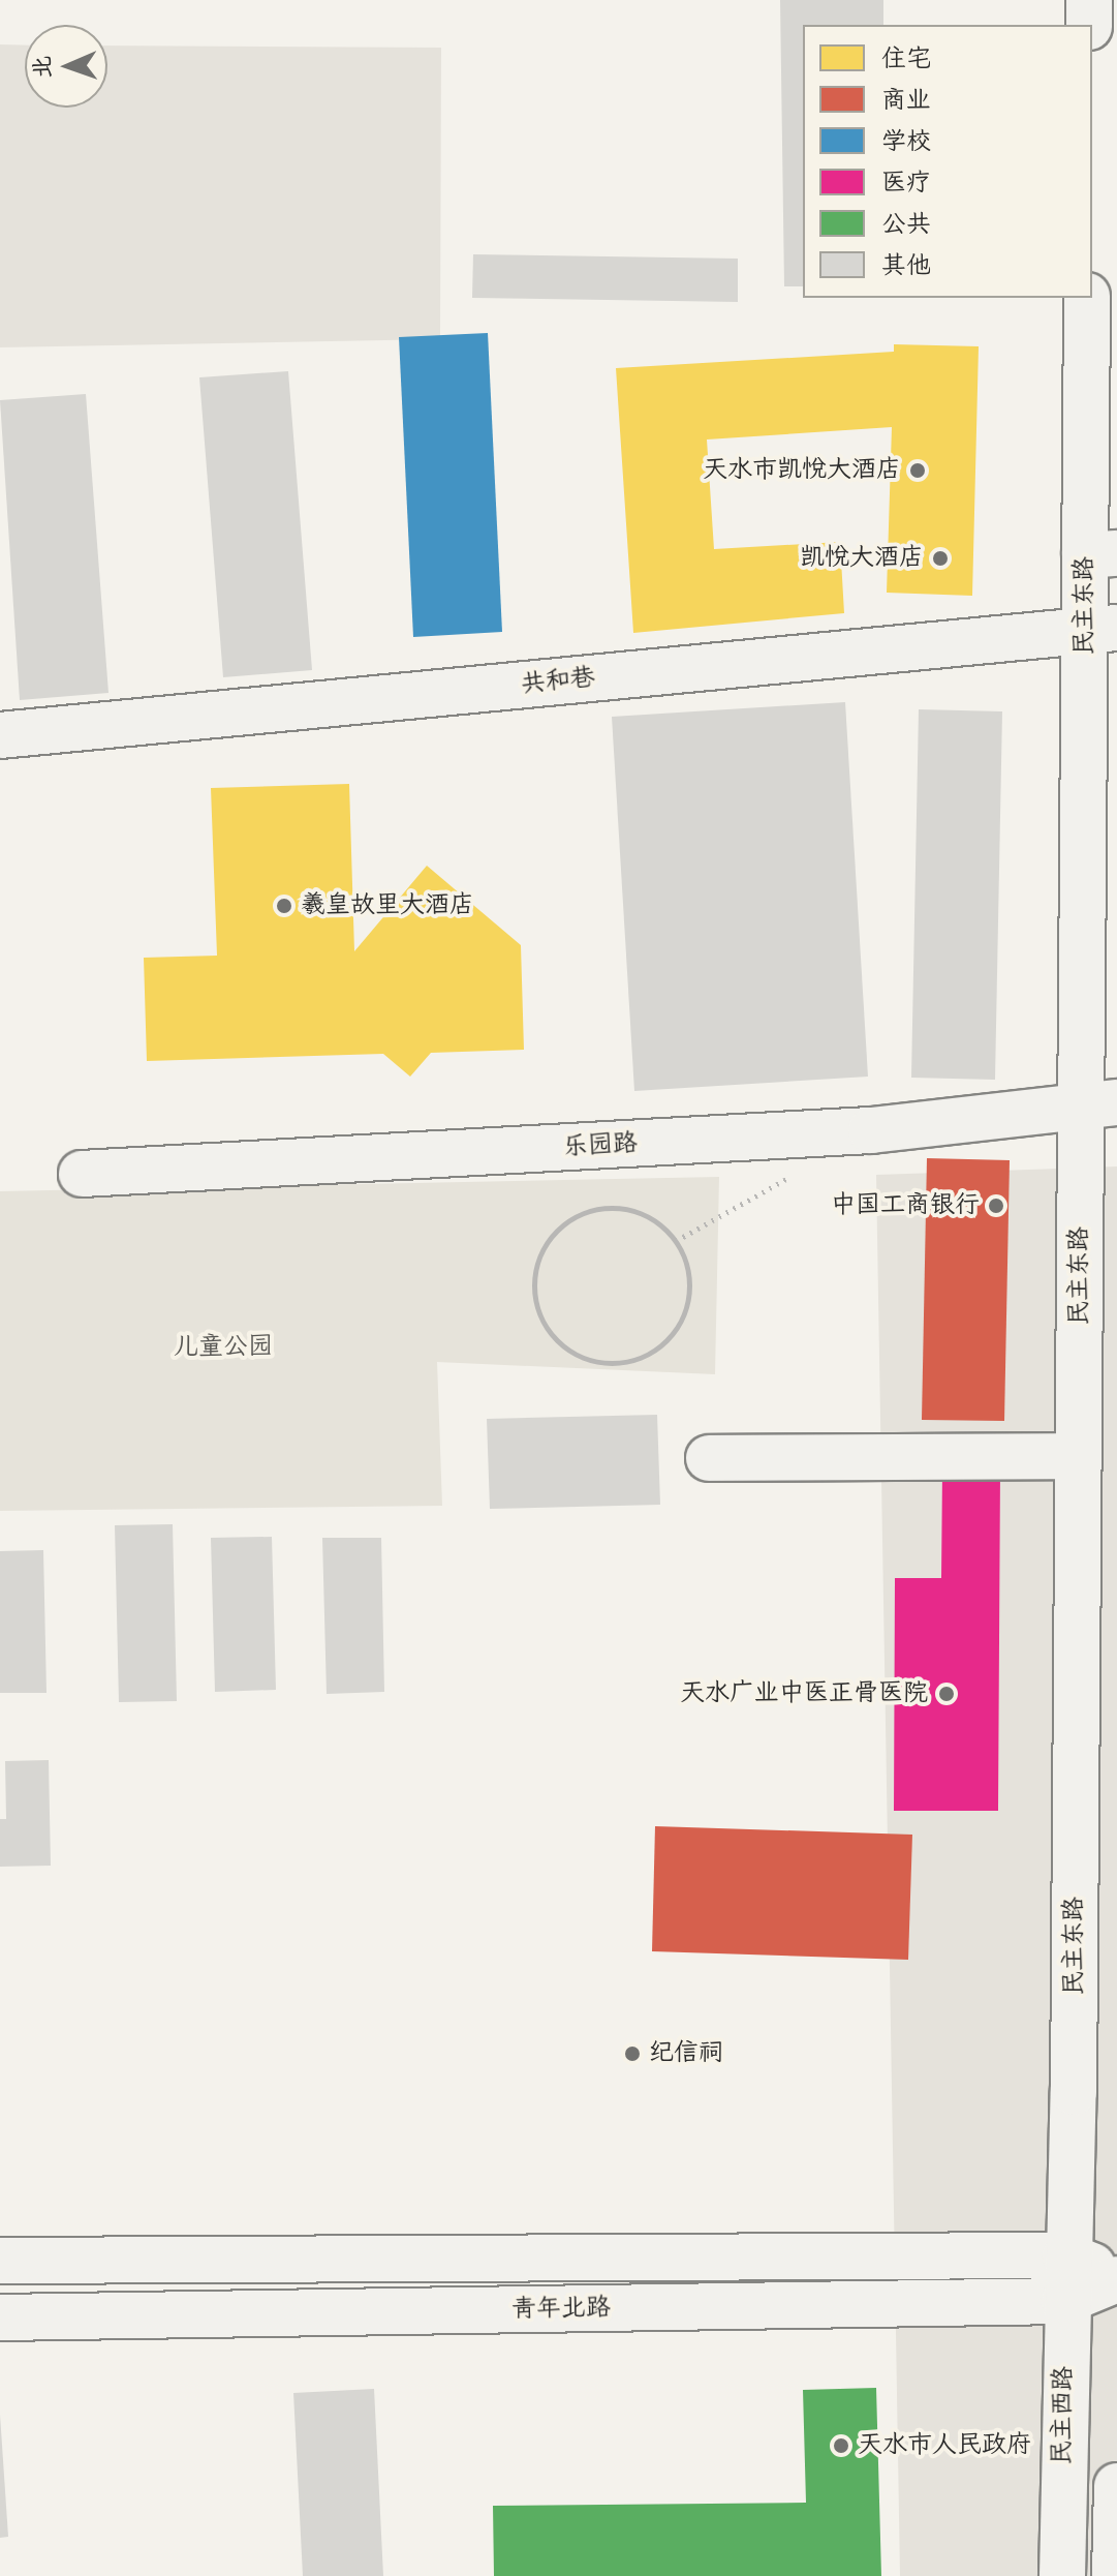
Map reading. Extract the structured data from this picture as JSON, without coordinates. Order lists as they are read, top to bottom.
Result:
{
  "streets": {
    "main road": [
      "民主东路",
      "共和巷",
      "乐园路",
      "青年北路",
      "民主西路"
    ]
  },
  "crossings": [
    ["民主东路", "共和巷"],
    ["民主东路", "乐园路"],
    ["民主东路", "青年北路"],
    ["民主东路", "民主西路"],
    ["青年北路", "民主西路"]
  ],
  "parks": ["儿童公园"],
  "places": [
    "天水市凯悦大酒店",
    "凯悦大酒店",
    "羲皇故里大酒店",
    "中国工商银行",
    "天水广业中医正骨医院",
    "纪信祠",
    "天水市人民政府"
  ],
  "legend": [
    "住宅",
    "商业",
    "学校",
    "医疗",
    "公共",
    "其他"
  ],
  "north": "left"
}
